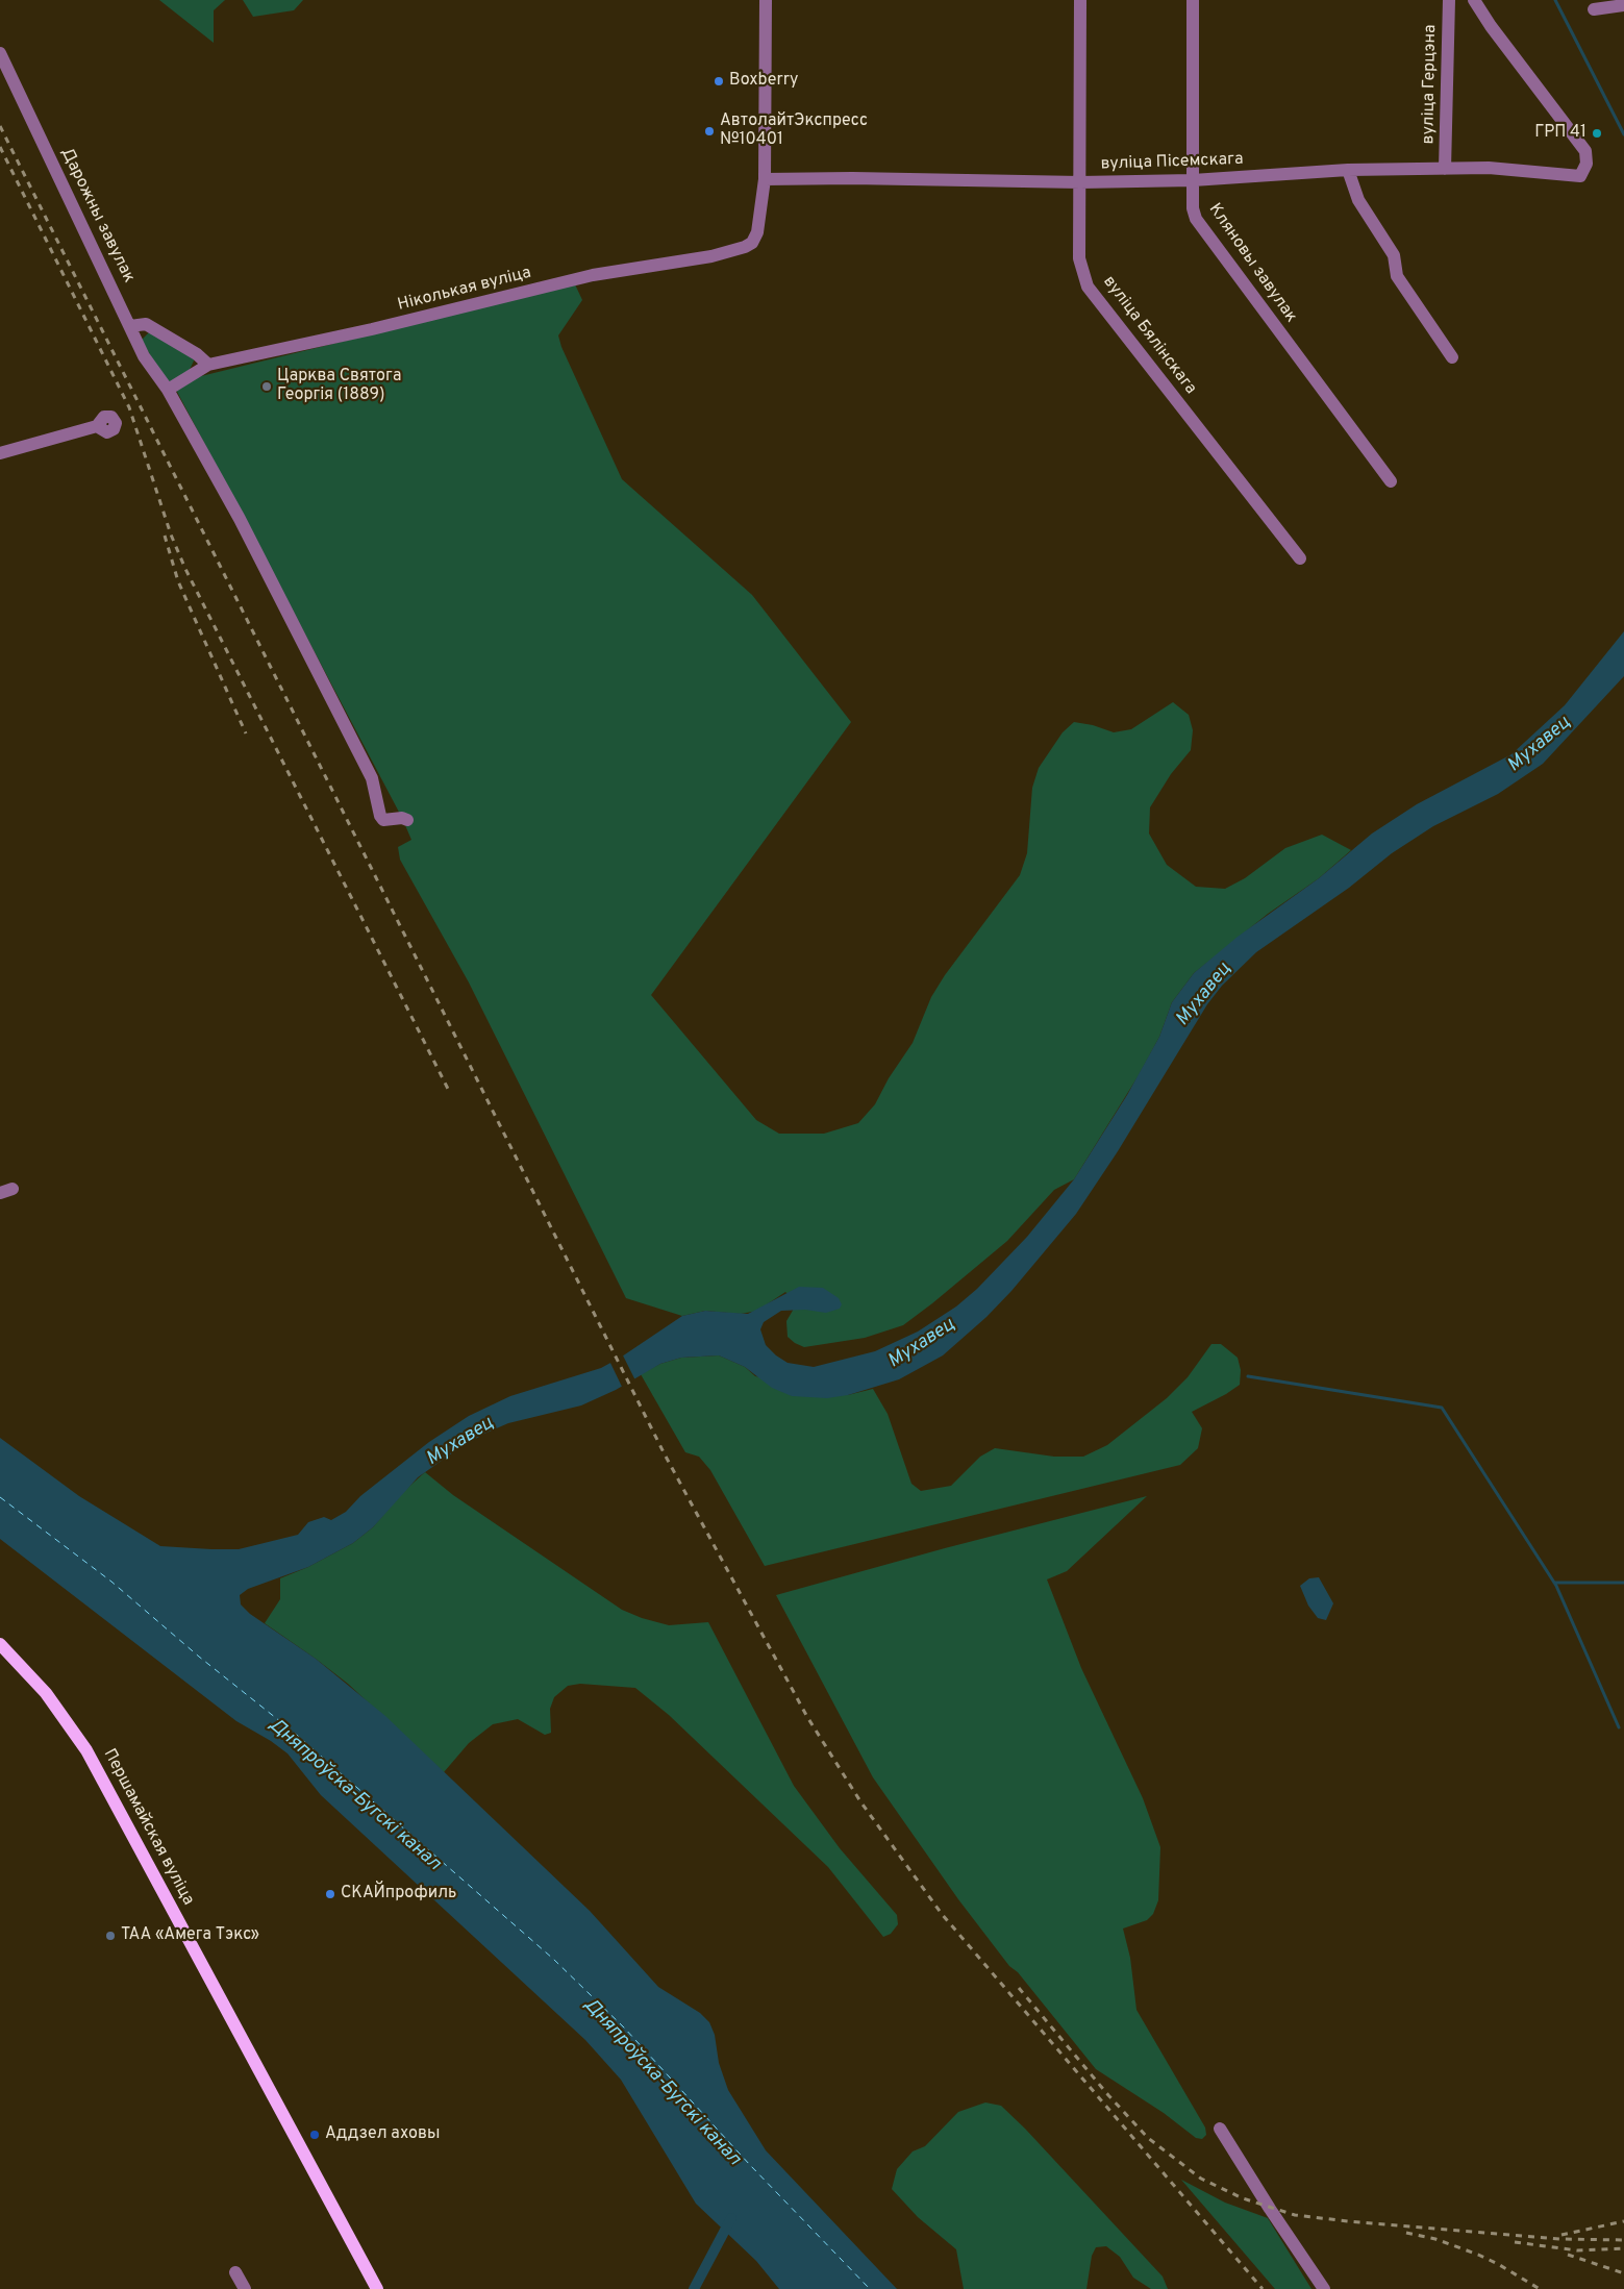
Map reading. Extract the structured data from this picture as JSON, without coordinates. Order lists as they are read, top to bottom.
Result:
{
  "streets": {
    "main road": ["Першамайская вуліца"],
    "street": [
      "вуліца Герцэна",
      "вуліца Пісемскага",
      "Дарожны завулак",
      "Кляновы завулак",
      "Ніколькая вуліца",
      "вуліца Бялінскага"
    ]
  },
  "crossings": [
    ["вуліца Герцэна", "вуліца Пісемскага"],
    ["вуліца Пісемскага", "Кляновы завулак"],
    ["вуліца Пісемскага", "Ніколькая вуліца"],
    ["вуліца Пісемскага", "вуліца Бялінскага"],
    ["Дарожны завулак", "Ніколькая вуліца"]
  ],
  "water": ["Мухавец", "Дняпроўска-Бугскі канал"],
  "places": [
    "Boxberry",
    "АвтолайтЭкспресс №10401",
    "ГРП 41",
    "Царква Святога Георгія (1889)",
    "СКАЙпрофиль",
    "ТАА «Амега Тэкс»",
    "Аддзел аховы"
  ]
}
